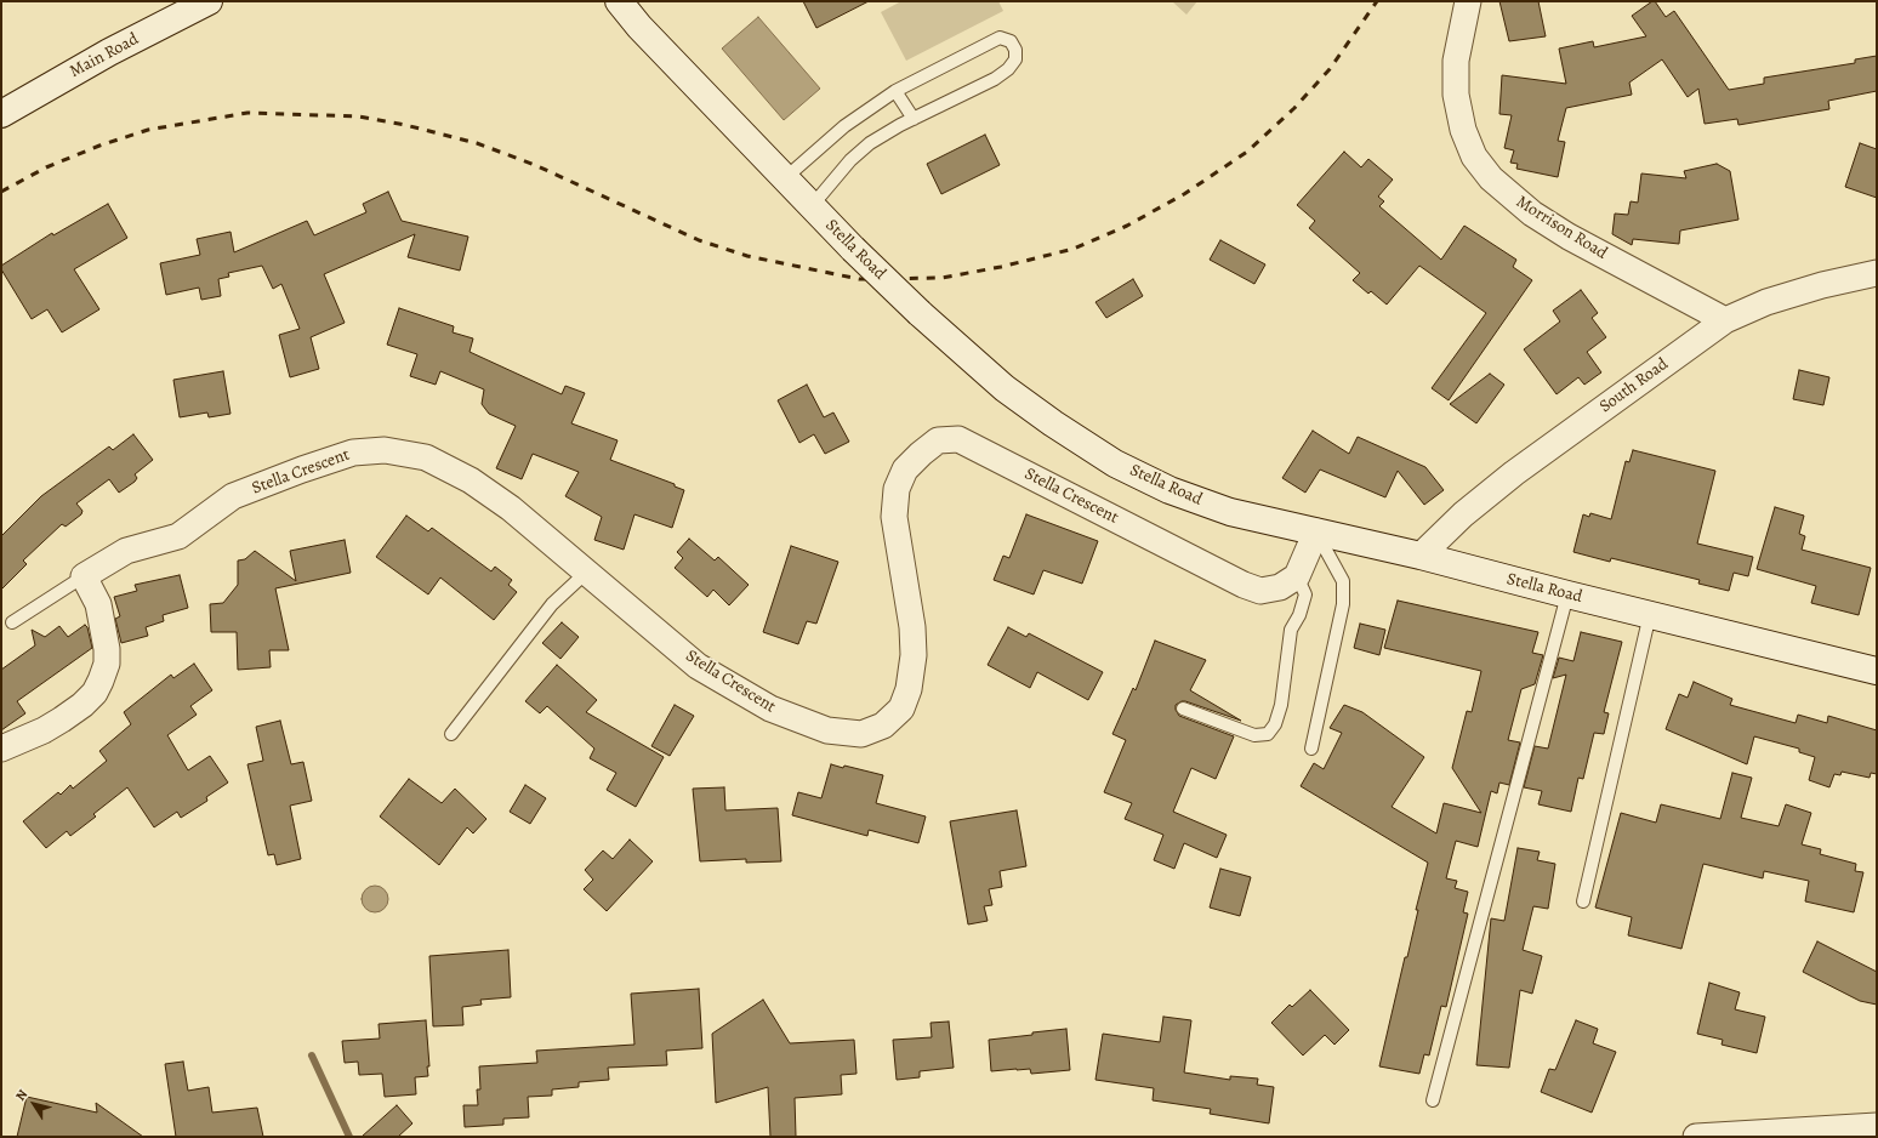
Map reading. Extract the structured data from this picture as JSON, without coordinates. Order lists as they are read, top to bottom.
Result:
{
  "streets": {
    "main road": ["Main Road", "Stella Road"],
    "street": ["Morrison Road", "South Road", "Stella Crescent"]
  },
  "crossings": [
    ["Morrison Road", "South Road"],
    ["Stella Road", "South Road"]
  ],
  "north": "top left"
}
